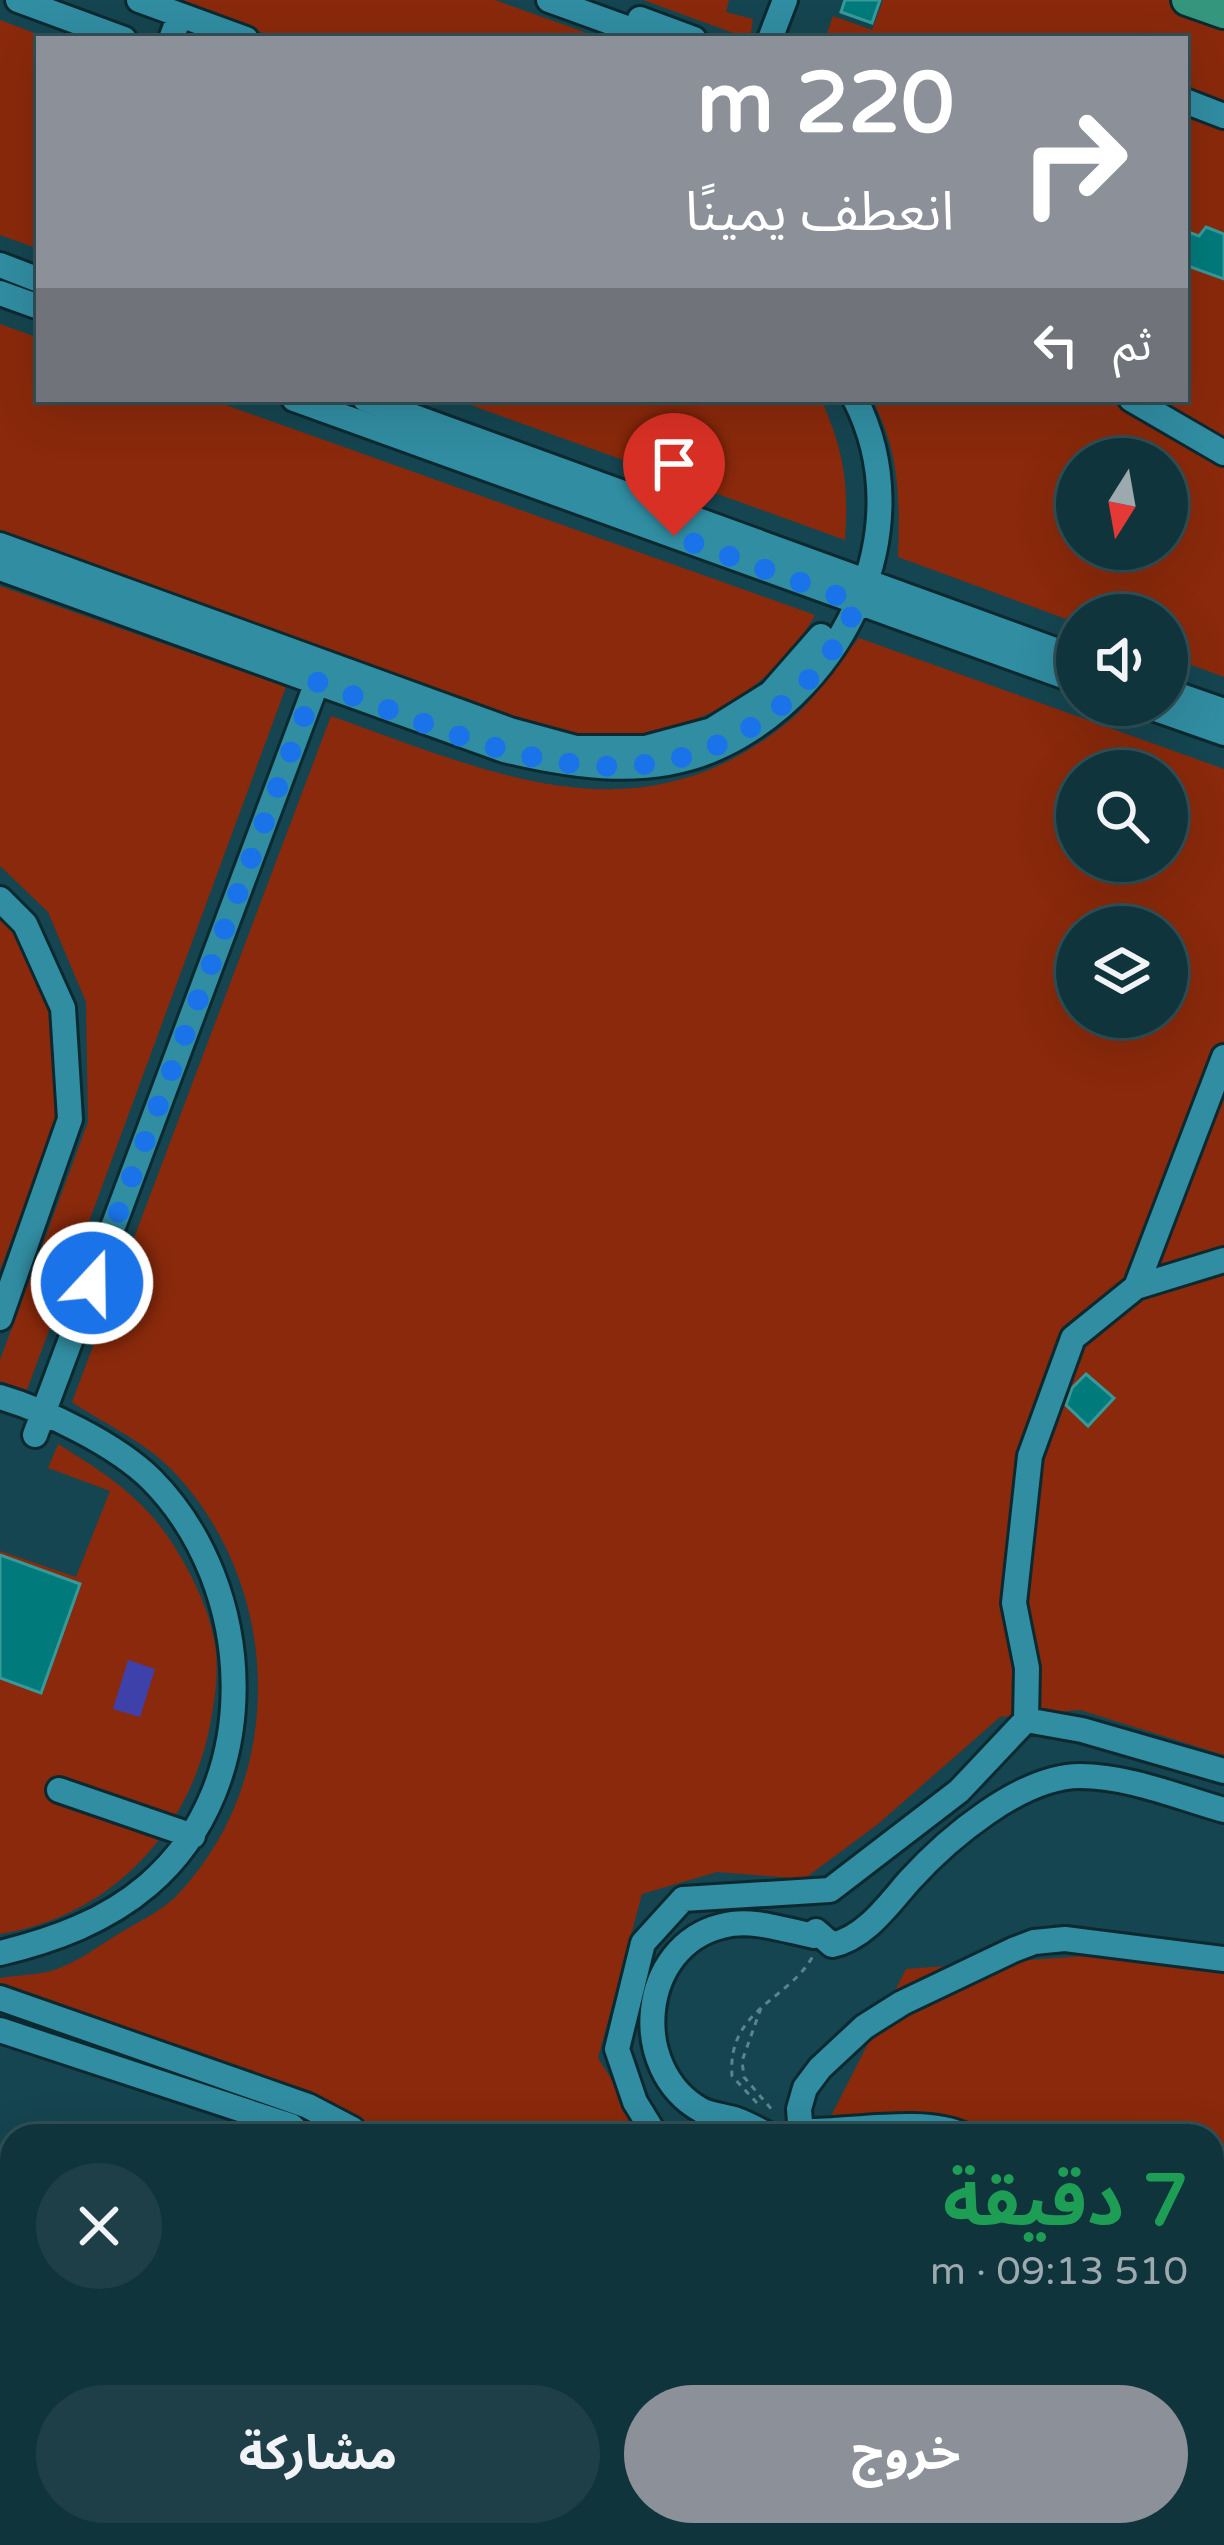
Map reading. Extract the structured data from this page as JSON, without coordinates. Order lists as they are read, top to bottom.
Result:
{
  "north": "bottom",
  "page": {
    "turn": ["220 m", "انعطف يمينًا"],
    "then": "ثم",
    "heading": ["7 دقيقة", "510 m · 09:13"],
    "buttons": ["خروج", "مشاركة"]
  }
}
